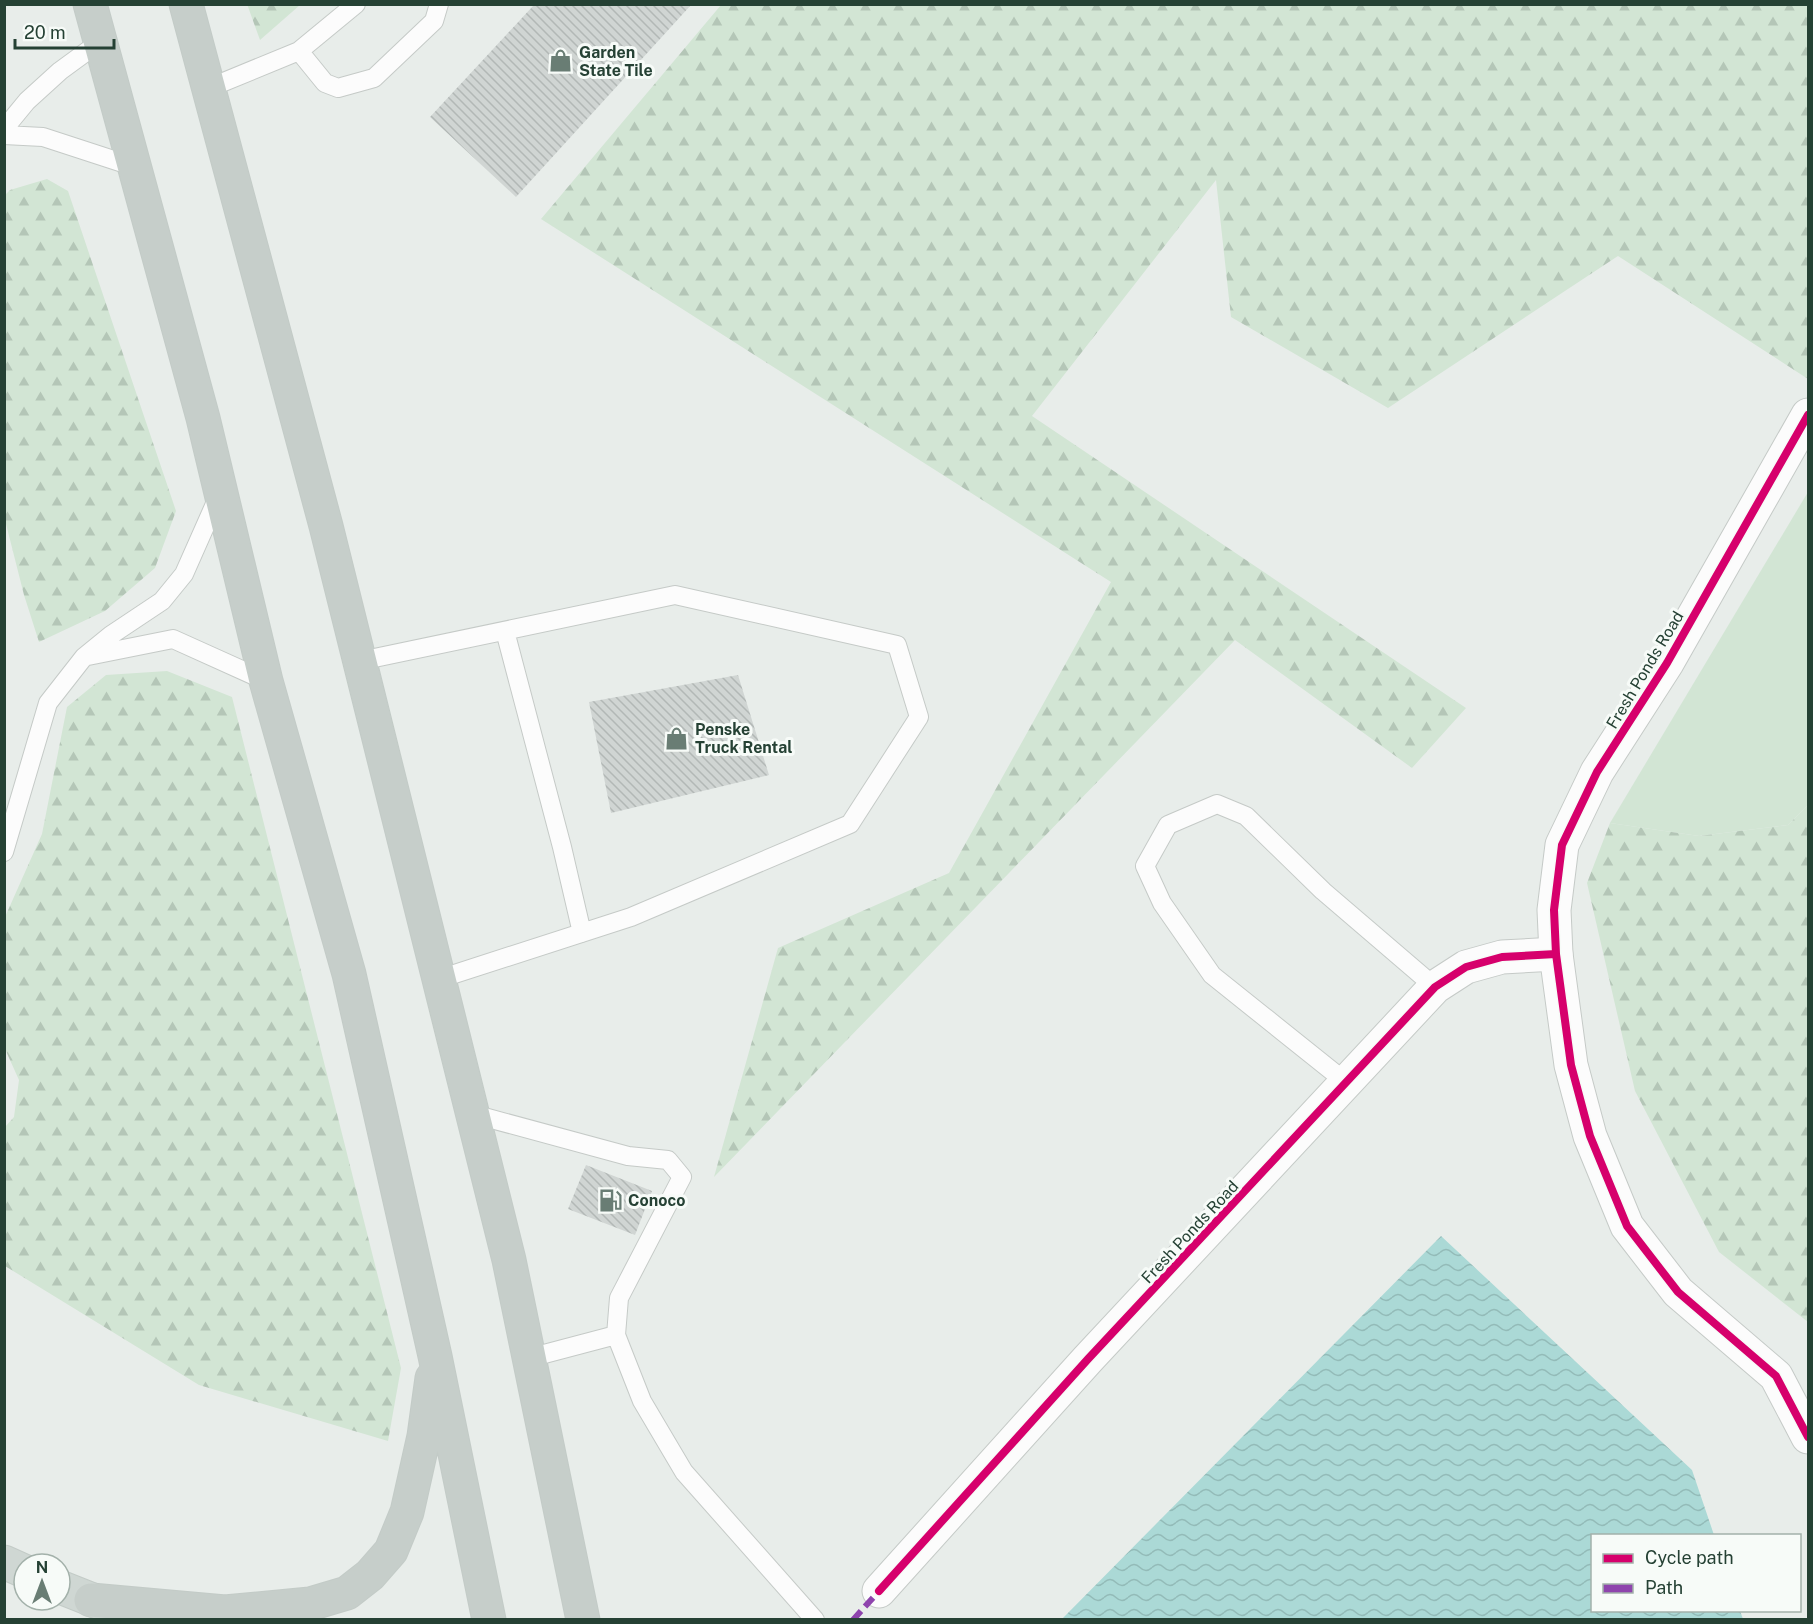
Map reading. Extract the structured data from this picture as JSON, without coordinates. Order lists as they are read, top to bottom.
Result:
{
  "streets": {
    "street": ["Fresh Ponds Road"]
  },
  "places": {
    "shop": ["Garden State Tile", "Penske Truck Rental"],
    "fuel station": ["Conoco"]
  },
  "legend": ["Cycle path", "Path"],
  "scale_bar": "20 m",
  "north": "top"
}
